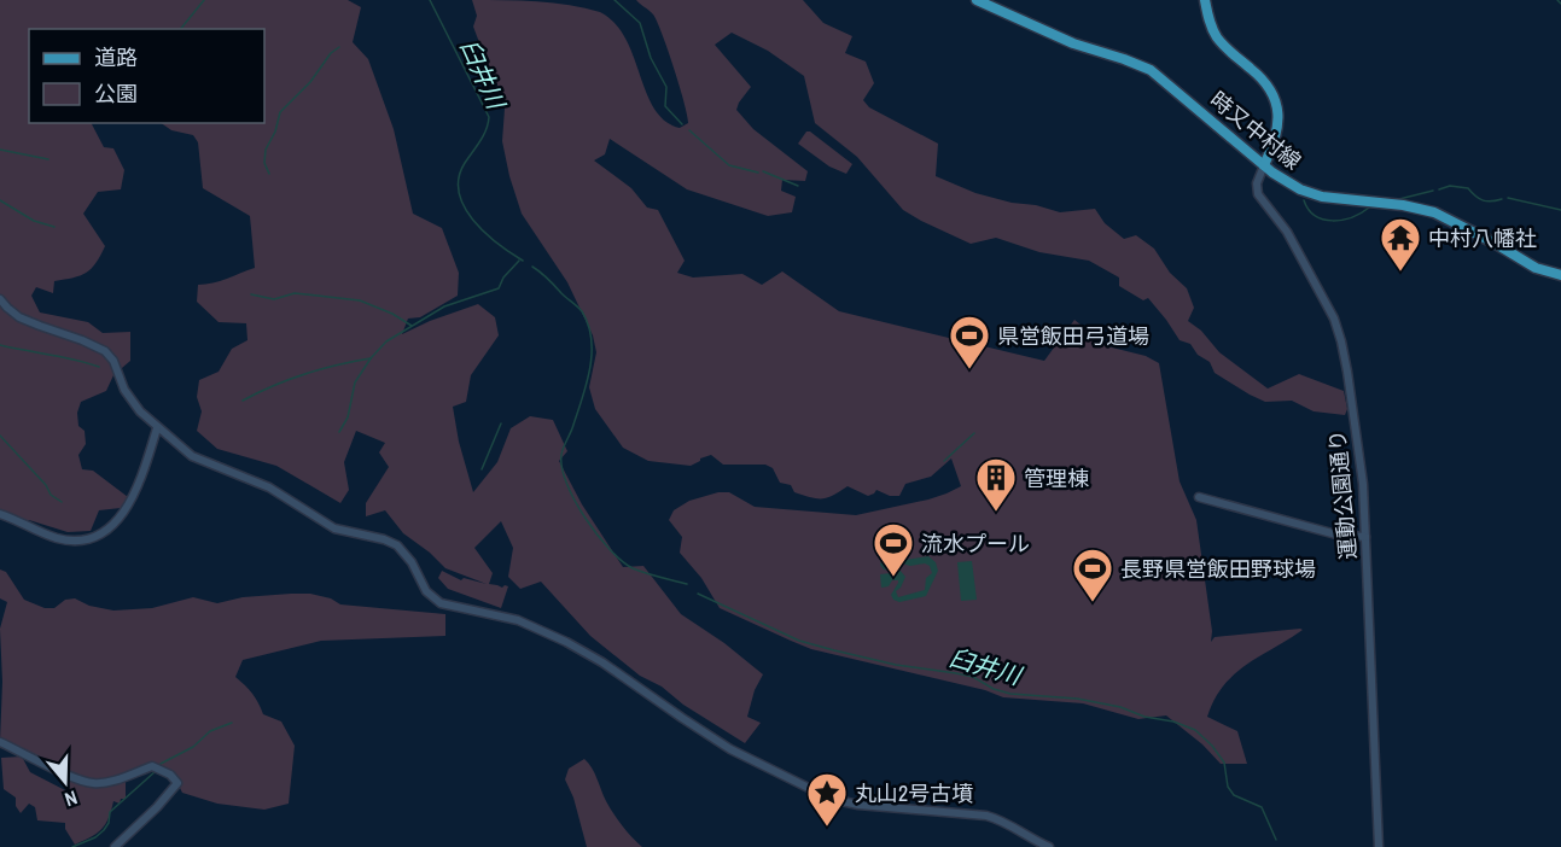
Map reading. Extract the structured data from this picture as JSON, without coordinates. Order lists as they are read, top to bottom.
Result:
{
  "streets": {
    "main road": ["時又中村線"],
    "street": ["運動公園通り"]
  },
  "crossings": [
    ["時又中村線", "運動公園通り"]
  ],
  "water": ["臼井川"],
  "places": {
    "temple": ["中村八幡社"],
    "sports": ["県営飯田弓道場", "流水プール", "長野県営飯田野球場"],
    "building": ["管理棟"],
    "place": ["丸山2号古墳"]
  },
  "legend": ["道路", "公園"],
  "north": "bottom"
}
